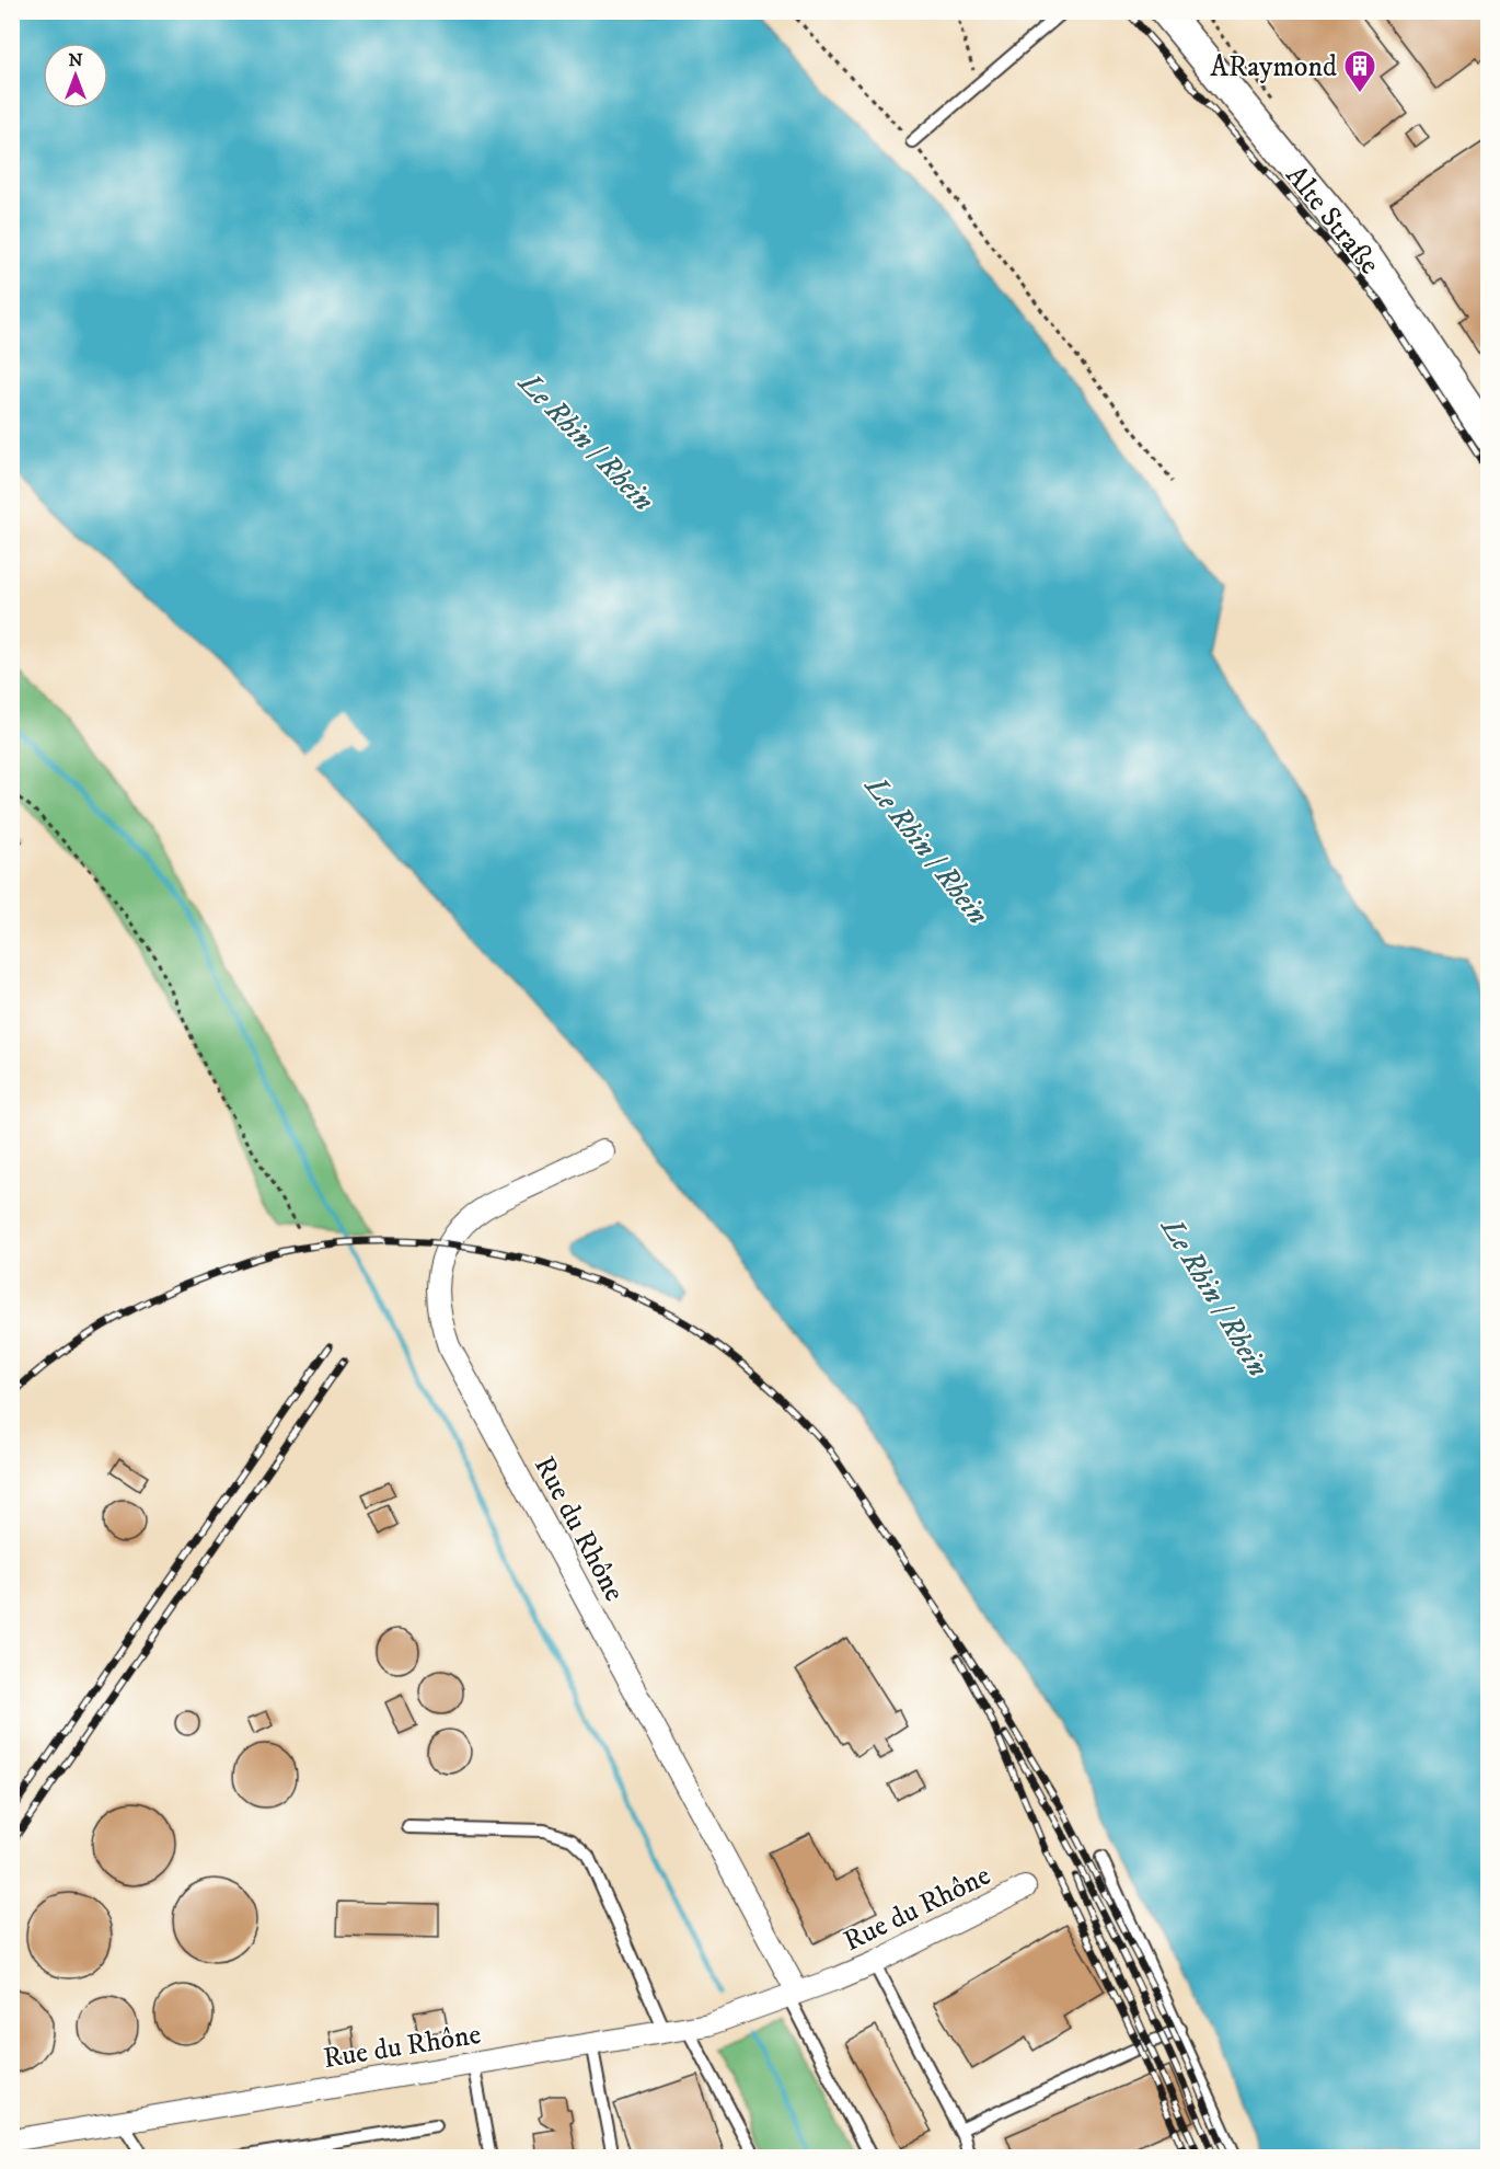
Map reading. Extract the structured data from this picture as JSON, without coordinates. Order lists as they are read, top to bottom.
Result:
{
  "streets": {
    "street": ["Alte Straße", "Rue du Rhône"]
  },
  "water": ["Le Rhin / Rhein"],
  "places": {
    "building": ["ARaymond"]
  },
  "north": "top"
}
